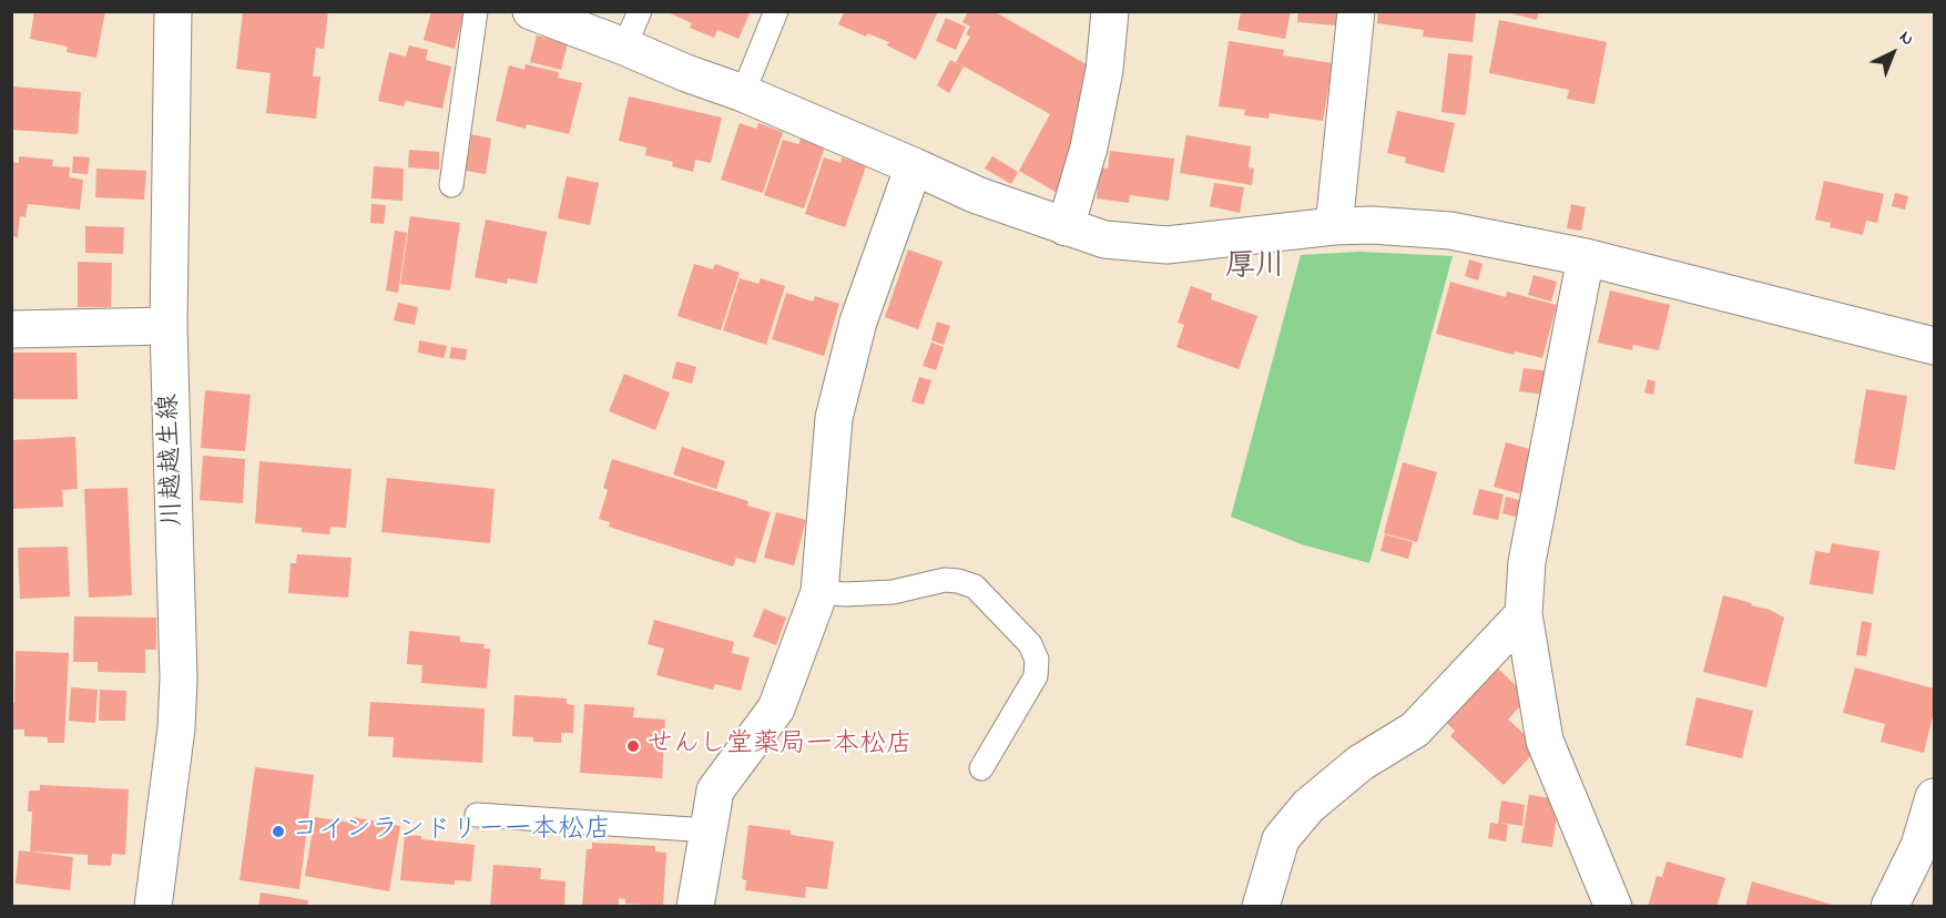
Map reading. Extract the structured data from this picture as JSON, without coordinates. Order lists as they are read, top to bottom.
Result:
{
  "streets": {
    "street": ["川越越生線"]
  },
  "districts": ["厚川"],
  "places": ["せんし堂薬局一本松店", "コインランドリー一本松店"],
  "north": "top right"
}
